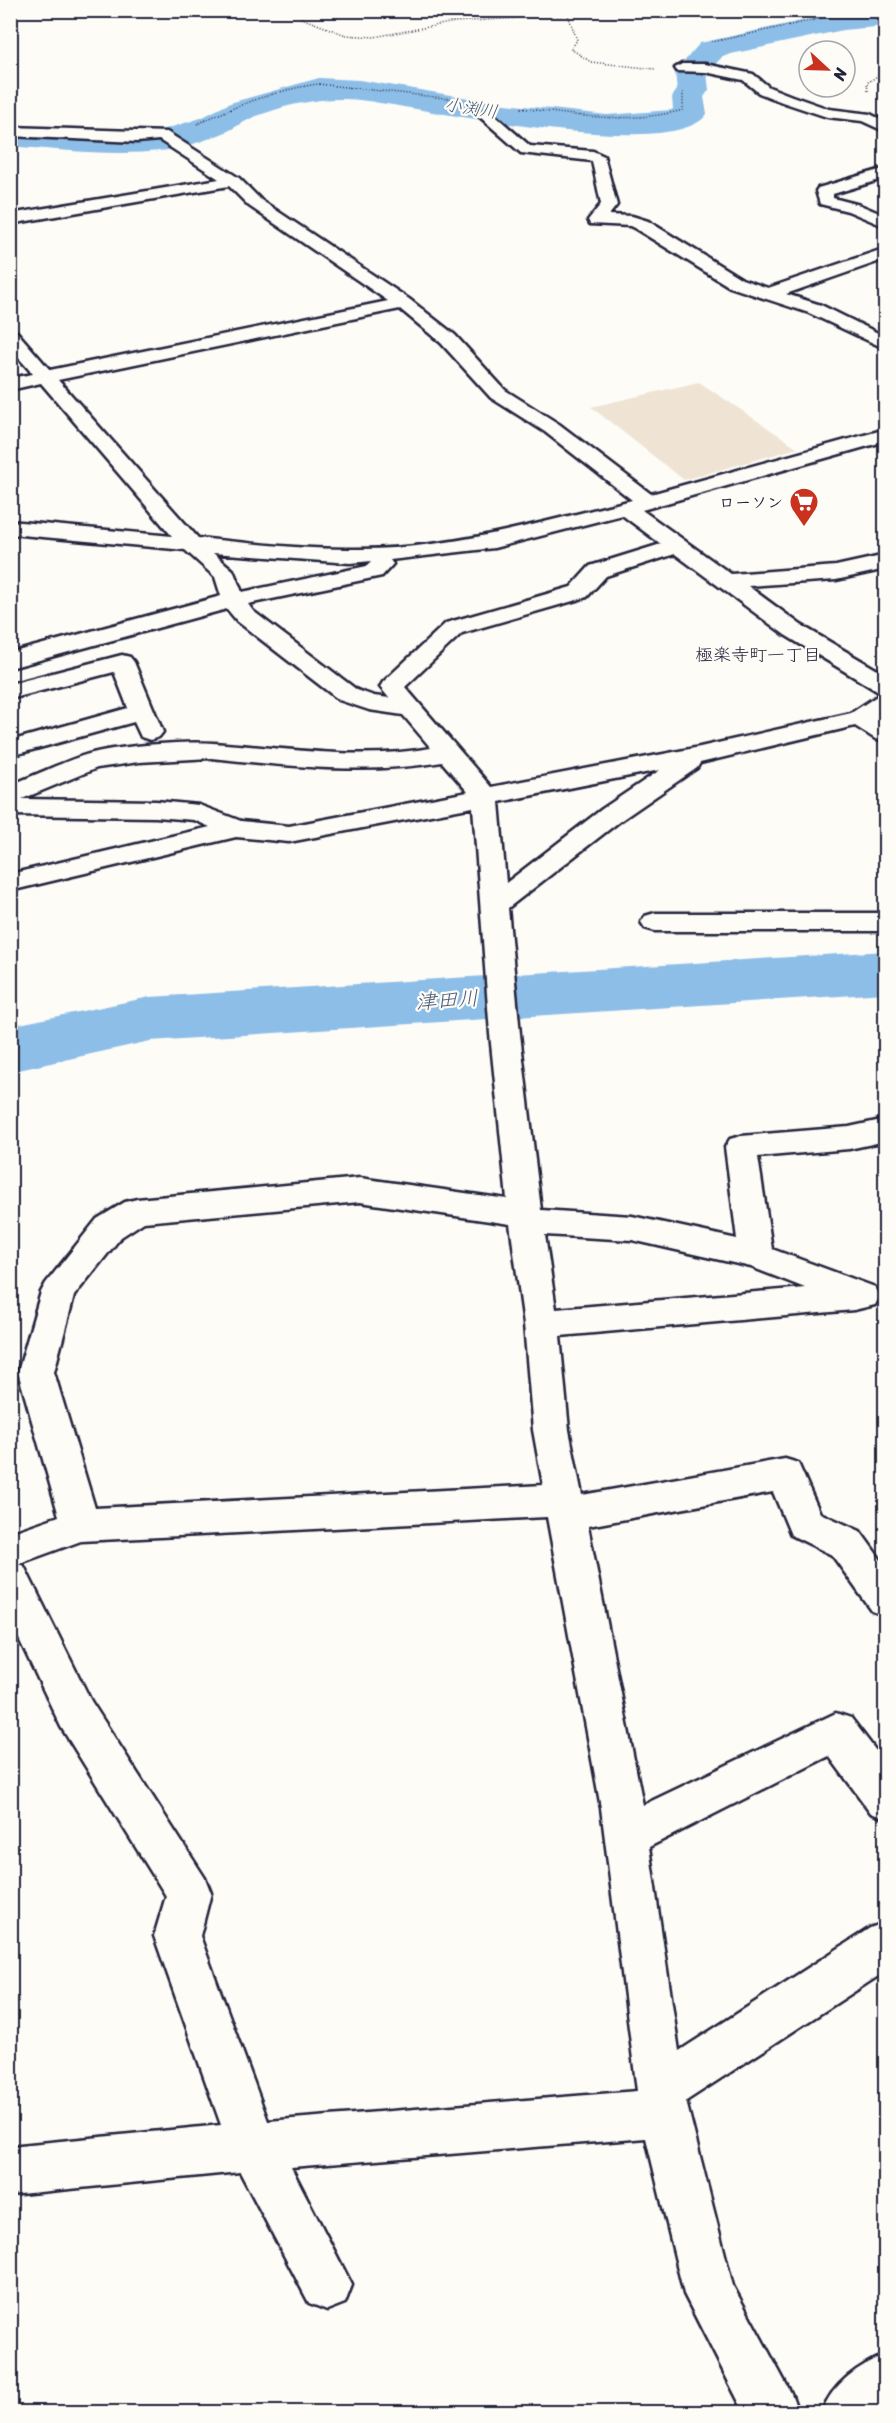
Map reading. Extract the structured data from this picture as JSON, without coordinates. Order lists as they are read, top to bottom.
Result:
{
  "districts": ["極楽寺町一丁目"],
  "water": ["小渕川", "津田川"],
  "places": {
    "supermarket": ["ローソン"]
  },
  "north": "right"
}
